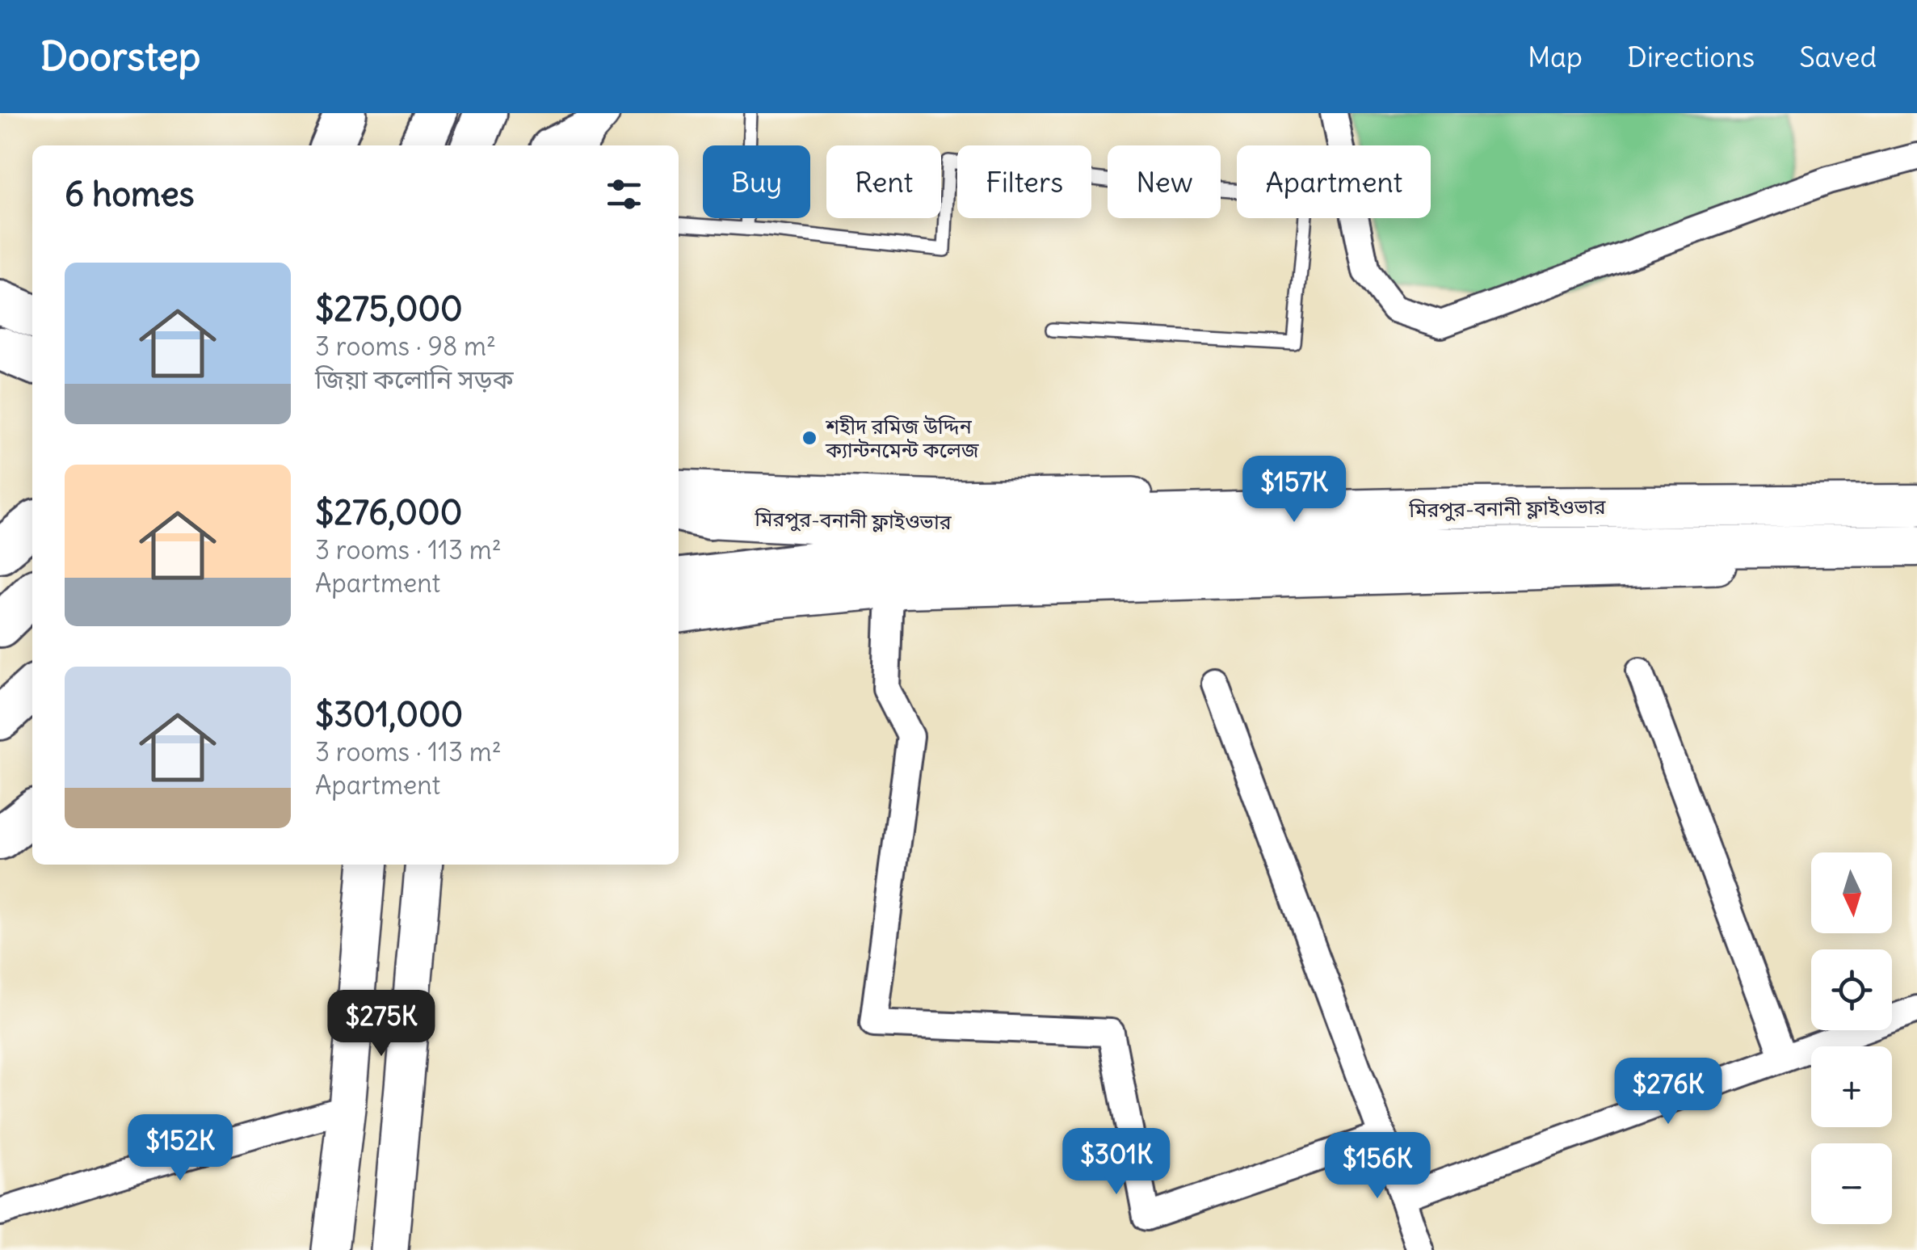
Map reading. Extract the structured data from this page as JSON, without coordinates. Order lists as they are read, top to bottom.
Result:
{
  "streets": {
    "main road": ["মিরপুর-বনানী ফ্লাইওভার"]
  },
  "places": ["শহীদ রমিজ উদ্দিন ক্যান্টনমেন্ট কলেজ"],
  "north": "bottom",
  "page": {
    "header": "Doorstep",
    "nav": ["Map", "Directions", "Saved"],
    "chip": [
      "Buy",
      "Rent",
      "Filters",
      "New",
      "Apartment"
    ],
    "heading": "6 homes",
    "list": [
      {
        "name": "$275,000",
        "note": "3 rooms · 98 m² · জিয়া কলোনি সড়ক"
      },
      {
        "name": "$276,000",
        "note": "3 rooms · 113 m² · Apartment"
      },
      {
        "name": "$301,000",
        "note": "3 rooms · 113 m² · Apartment"
      }
    ],
    "price": [
      "$157K",
      "$275K",
      "$276K",
      "$152K",
      "$301K",
      "$156K"
    ],
    "map_buttons": ["+", "−"]
  }
}
